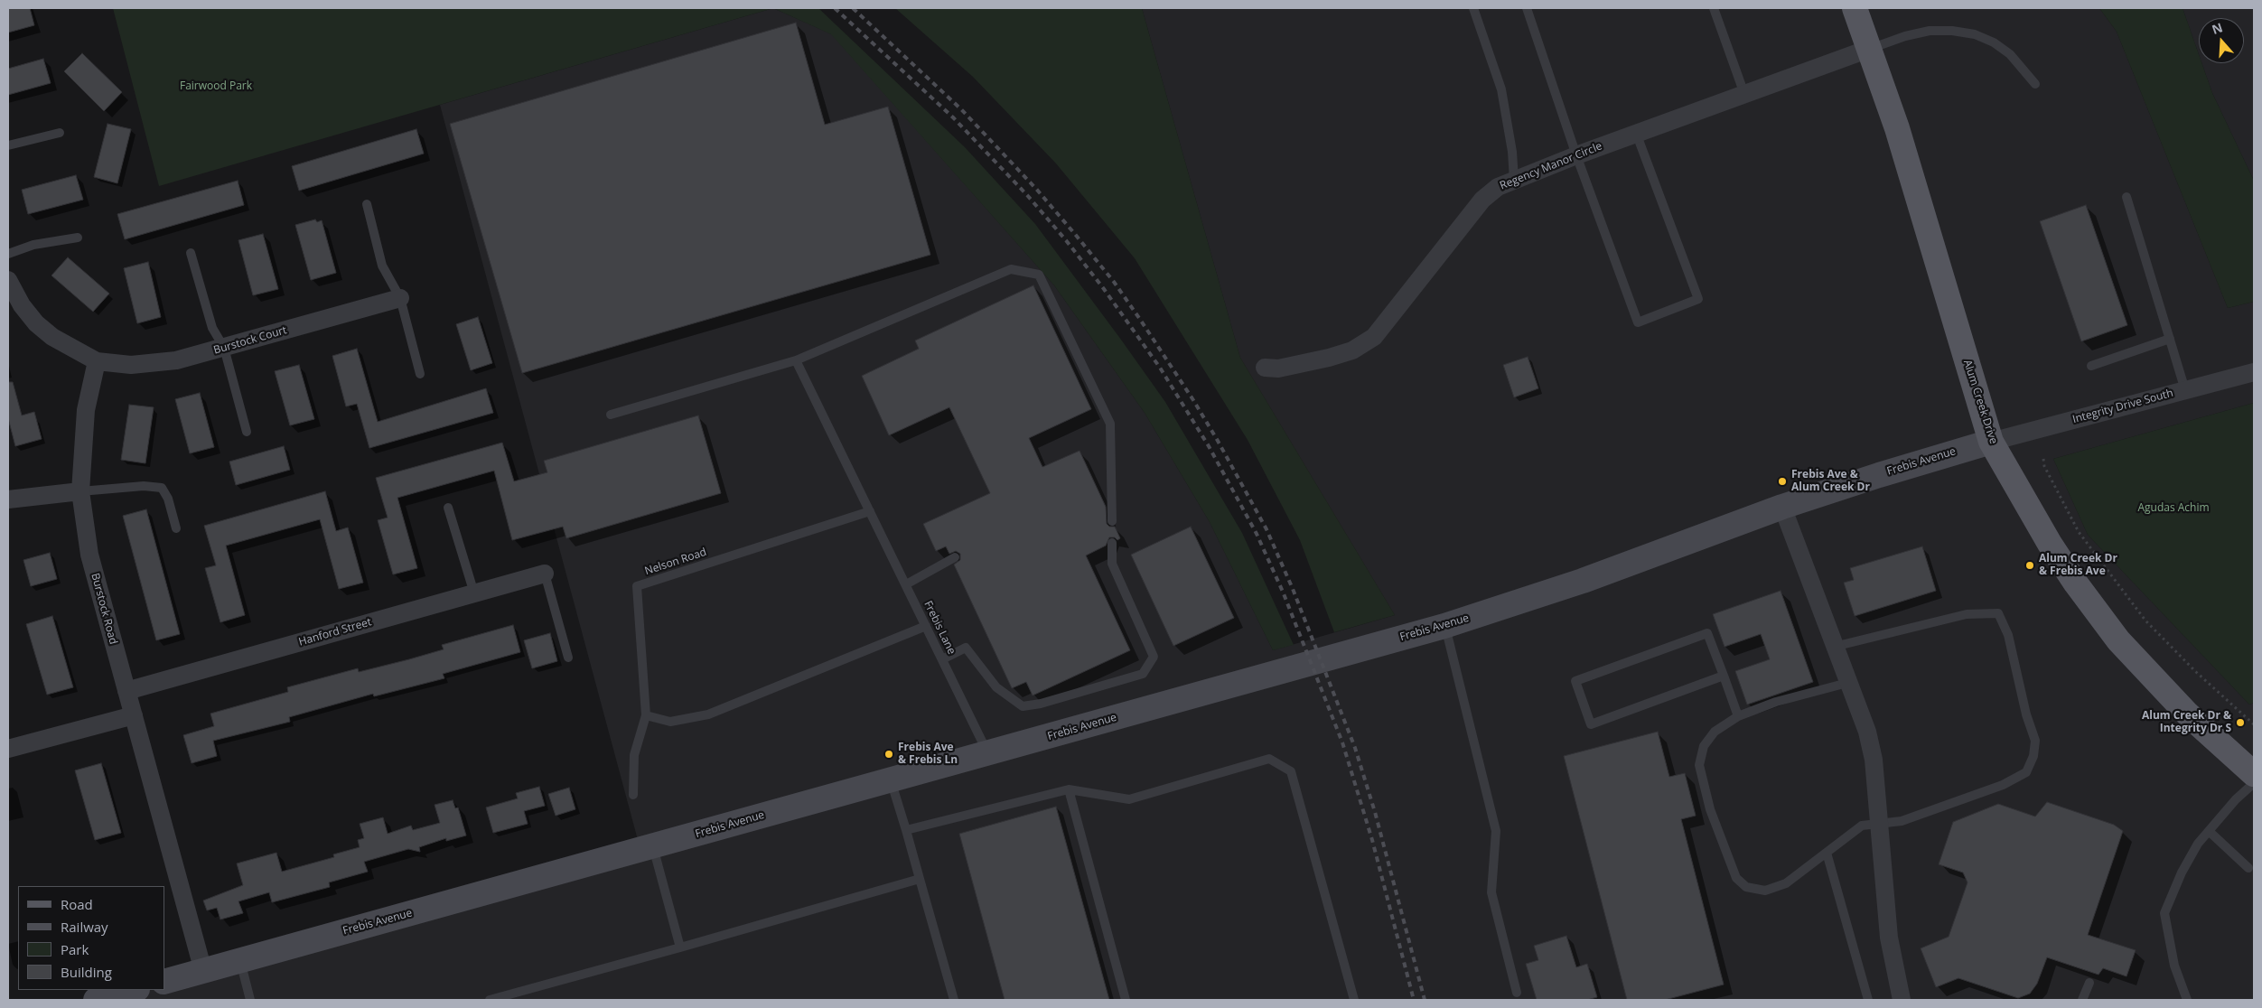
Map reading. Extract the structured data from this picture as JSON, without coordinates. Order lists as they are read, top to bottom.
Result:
{
  "streets": {
    "main road": ["Alum Creek Drive", "Frebis Avenue"],
    "street": [
      "Regency Manor Circle",
      "Burstock Court",
      "Integrity Drive South",
      "Burstock Road",
      "Hanford Street"
    ],
    "lane": ["Nelson Road", "Frebis Lane"]
  },
  "crossings": [
    ["Regency Manor Circle", "Alum Creek Drive"],
    ["Burstock Court", "Burstock Road"],
    ["Alum Creek Drive", "Integrity Drive South"],
    ["Alum Creek Drive", "Frebis Avenue"],
    ["Integrity Drive South", "Frebis Avenue"],
    ["Frebis Avenue", "Burstock Road"],
    ["Frebis Avenue", "Frebis Lane"],
    ["Nelson Road", "Frebis Lane"],
    ["Burstock Road", "Hanford Street"]
  ],
  "parks": ["Fairwood Park", "Agudas Achim"],
  "places": [
    "Frebis Ave & Alum Creek Dr",
    "Alum Creek Dr & Frebis Ave",
    "Alum Creek Dr & Integrity Dr S",
    "Frebis Ave & Frebis Ln"
  ],
  "legend": [
    "Road",
    "Railway",
    "Park",
    "Building"
  ],
  "north": "top"
}
